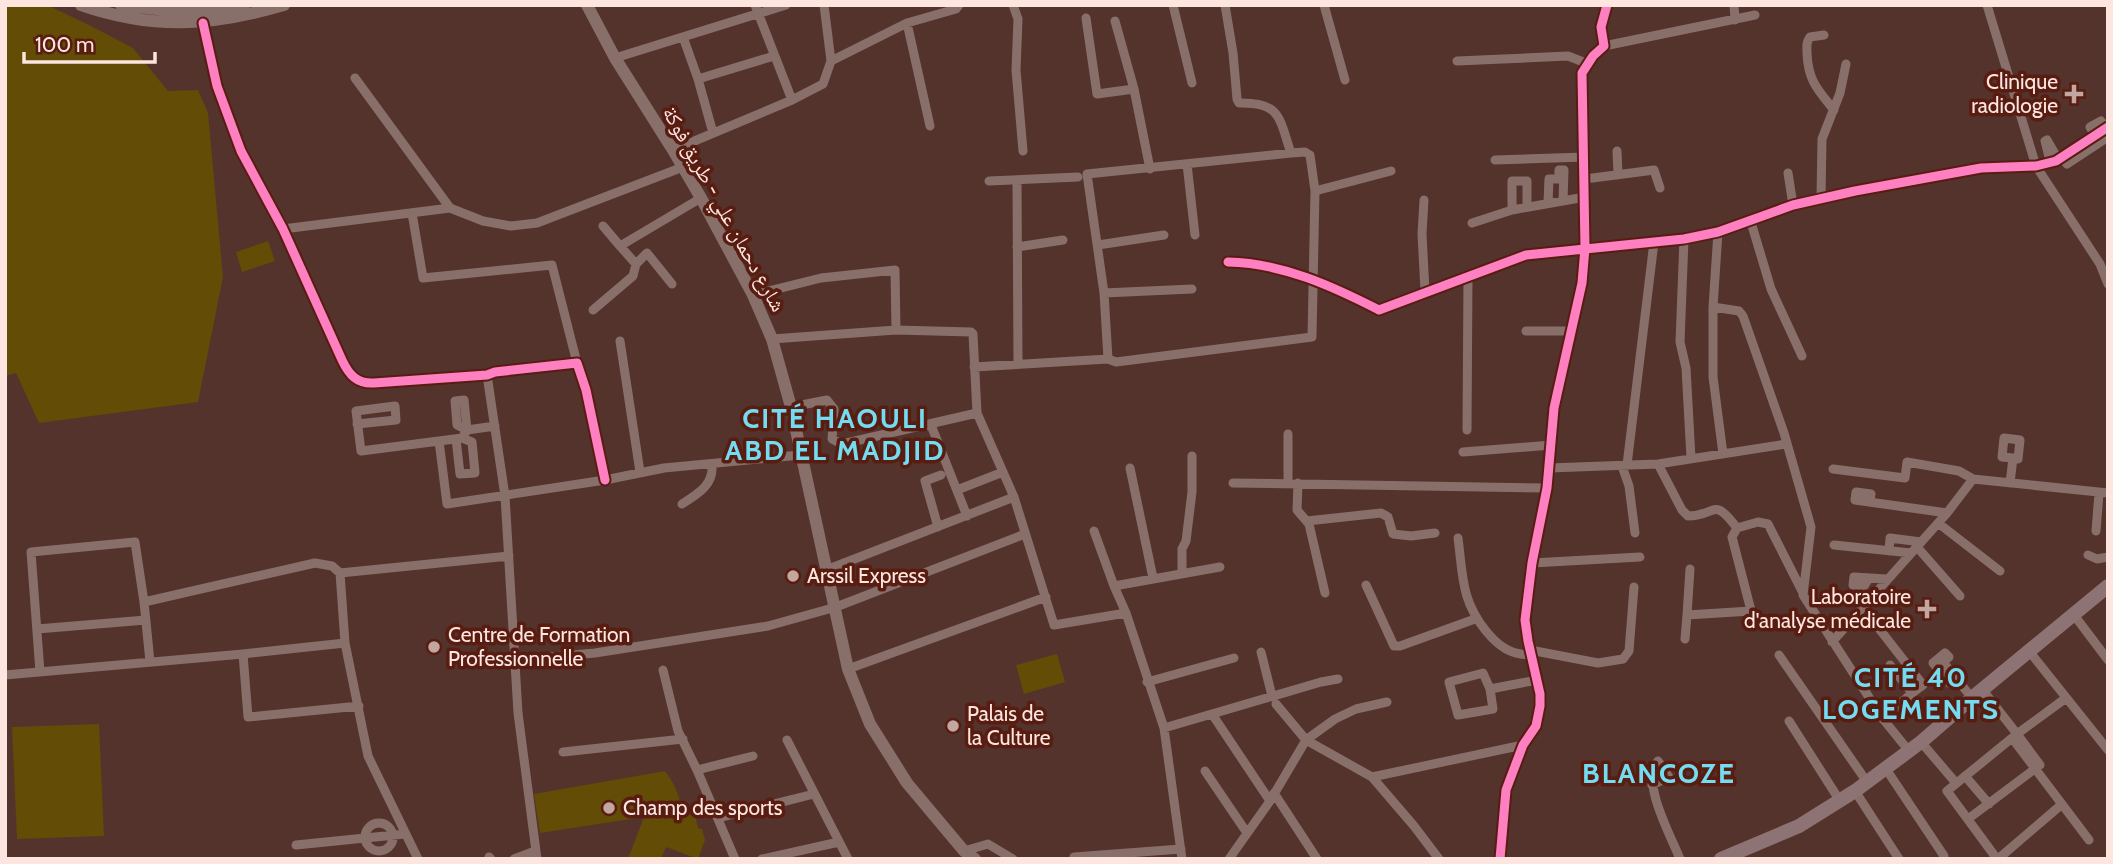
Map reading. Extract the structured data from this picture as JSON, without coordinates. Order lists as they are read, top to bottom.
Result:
{
  "streets": {
    "main road": ["شارع دحمان علي - طريق فوكة"]
  },
  "districts": ["CITÉ HAOULI ABD EL MADJID", "CITÉ 40 LOGEMENTS", "BLANCOZE"],
  "places": {
    "health": ["Clinique radiologie", "Laboratoire d'analyse médicale"],
    "other": [
      "Arssil Express",
      "Centre de Formation Professionnelle",
      "Palais de la Culture",
      "Champ des sports"
    ]
  },
  "scale_bar": "100 m"
}
